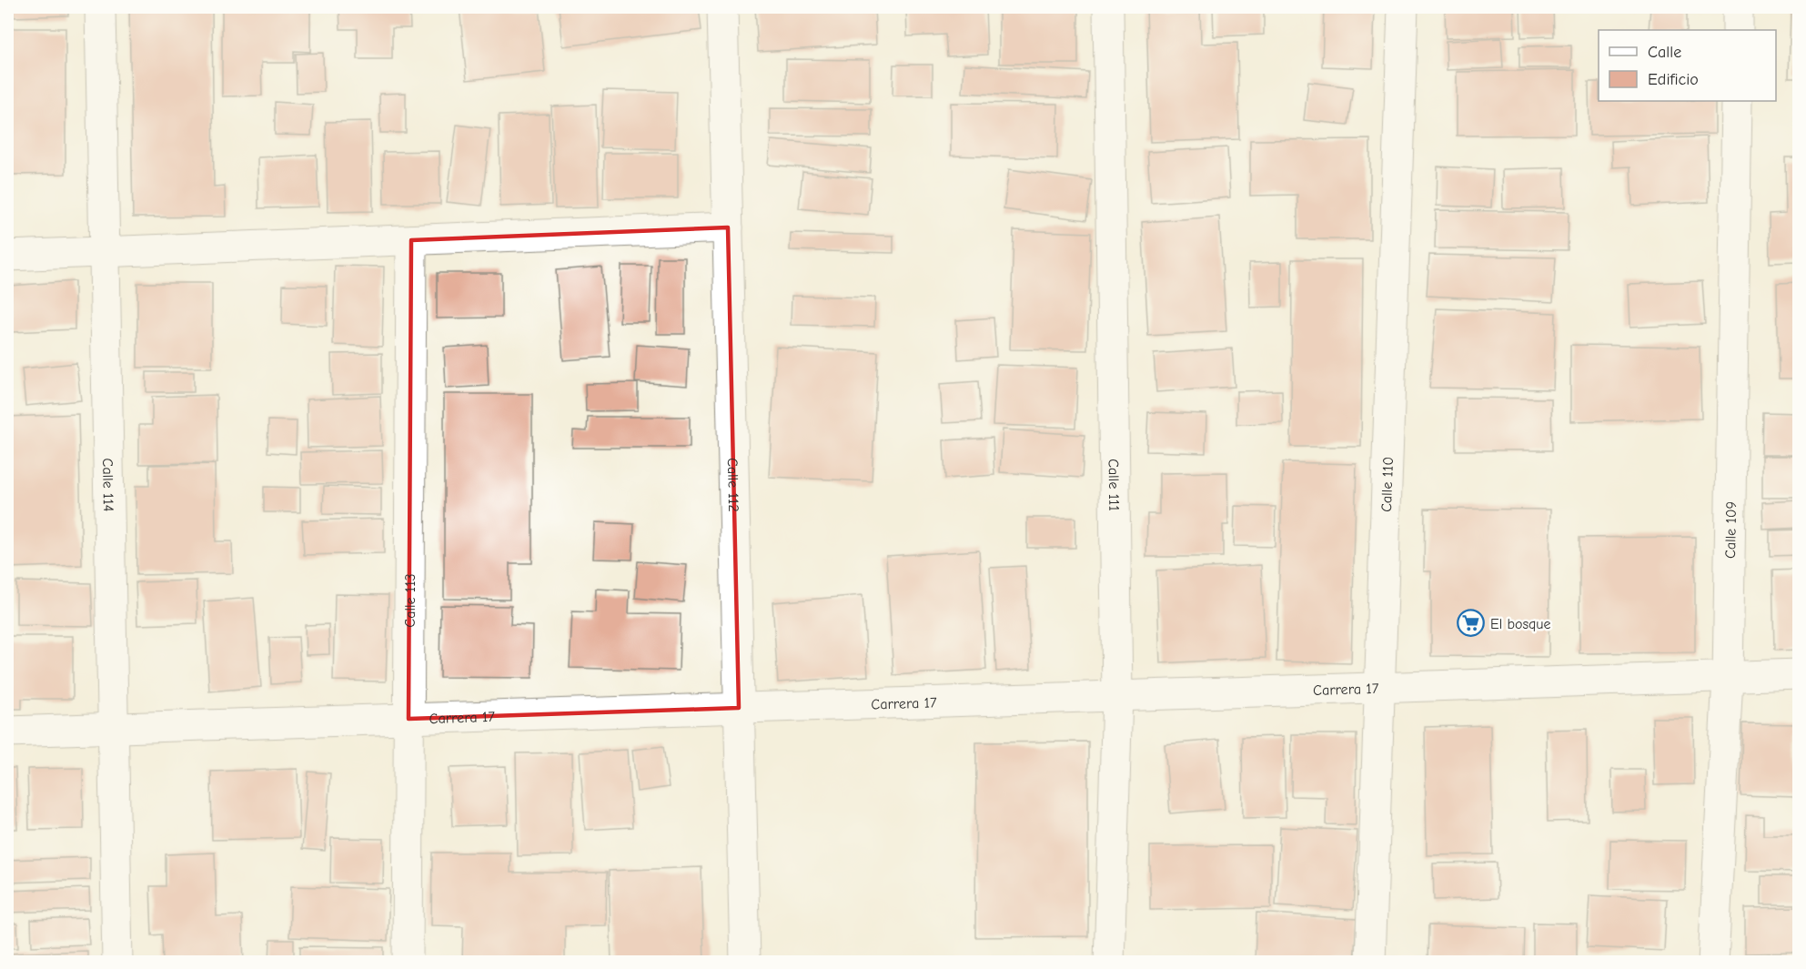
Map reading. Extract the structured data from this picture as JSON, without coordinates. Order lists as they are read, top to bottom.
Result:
{
  "streets": {
    "street": [
      "Calle 114",
      "Calle 110",
      "Calle 112",
      "Calle 111",
      "Calle 109",
      "Calle 113",
      "Carrera 17"
    ]
  },
  "crossings": [
    ["Calle 114", "Carrera 17"],
    ["Calle 110", "Carrera 17"],
    ["Calle 112", "Carrera 17"],
    ["Calle 111", "Carrera 17"],
    ["Calle 109", "Carrera 17"],
    ["Calle 113", "Carrera 17"]
  ],
  "places": {
    "supermarket": ["El bosque"]
  },
  "legend": ["Calle", "Edificio"]
}
